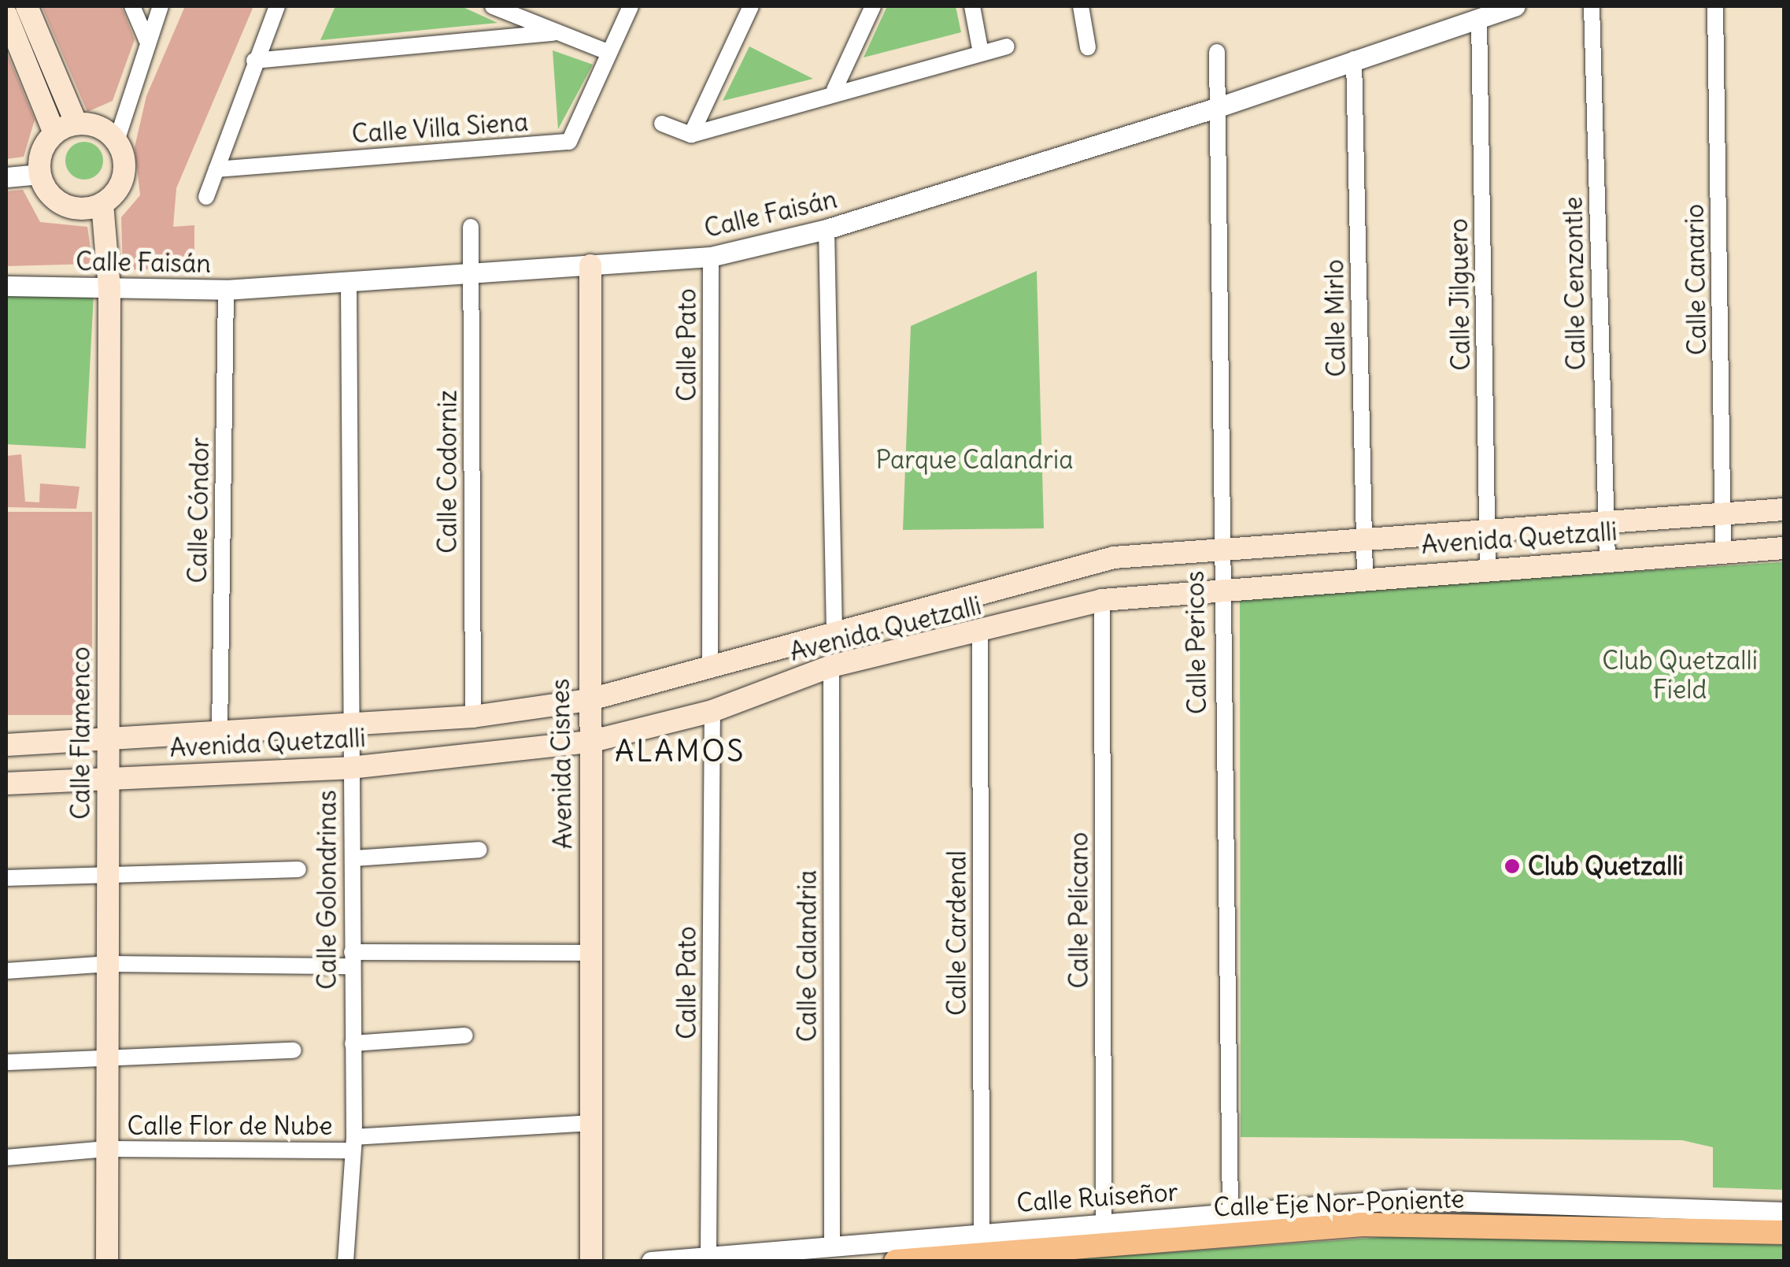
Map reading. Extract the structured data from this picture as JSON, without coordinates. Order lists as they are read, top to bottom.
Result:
{
  "streets": {
    "main road": [
      "Avenida Quetzalli",
      "Calle Flamenco",
      "Avenida Cisnes",
      "Calle Eje Nor-Poniente"
    ],
    "street": [
      "Calle Villa Siena",
      "Calle Faisán",
      "Calle Canario",
      "Calle Cenzontle",
      "Calle Jilguero",
      "Calle Mirlo",
      "Calle Pato",
      "Calle Codorniz",
      "Calle Cóndor",
      "Calle Pericos",
      "Calle Golondrinas",
      "Calle Pelícano",
      "Calle Cardenal",
      "Calle Calandria",
      "Calle Flor de Nube",
      "Calle Ruiseñor"
    ]
  },
  "crossings": [
    ["Calle Faisán", "Calle Jilguero"],
    ["Calle Faisán", "Calle Mirlo"],
    ["Calle Faisán", "Calle Pato"],
    ["Calle Faisán", "Calle Codorniz"],
    ["Calle Faisán", "Calle Cóndor"],
    ["Calle Faisán", "Calle Pericos"],
    ["Calle Faisán", "Calle Flamenco"],
    ["Calle Faisán", "Avenida Cisnes"],
    ["Calle Faisán", "Calle Golondrinas"],
    ["Calle Canario", "Avenida Quetzalli"],
    ["Calle Cenzontle", "Avenida Quetzalli"],
    ["Calle Jilguero", "Avenida Quetzalli"],
    ["Calle Mirlo", "Avenida Quetzalli"],
    ["Calle Pato", "Avenida Quetzalli"],
    ["Calle Pato", "Calle Ruiseñor"],
    ["Calle Codorniz", "Avenida Quetzalli"],
    ["Calle Cóndor", "Avenida Quetzalli"],
    ["Avenida Quetzalli", "Calle Pericos"],
    ["Avenida Quetzalli", "Calle Flamenco"],
    ["Avenida Quetzalli", "Avenida Cisnes"],
    ["Avenida Quetzalli", "Calle Golondrinas"],
    ["Avenida Quetzalli", "Calle Pelícano"],
    ["Avenida Quetzalli", "Calle Cardenal"],
    ["Avenida Quetzalli", "Calle Calandria"],
    ["Calle Pericos", "Calle Ruiseñor"],
    ["Calle Pericos", "Calle Eje Nor-Poniente"],
    ["Calle Flamenco", "Calle Flor de Nube"],
    ["Avenida Cisnes", "Calle Flor de Nube"],
    ["Calle Golondrinas", "Calle Flor de Nube"],
    ["Calle Pelícano", "Calle Ruiseñor"],
    ["Calle Cardenal", "Calle Ruiseñor"],
    ["Calle Calandria", "Calle Ruiseñor"],
    ["Calle Ruiseñor", "Calle Eje Nor-Poniente"]
  ],
  "districts": ["ALAMOS"],
  "parks": ["Parque Calandria", "Club Quetzalli Field"],
  "places": ["Club Quetzalli"]
}
